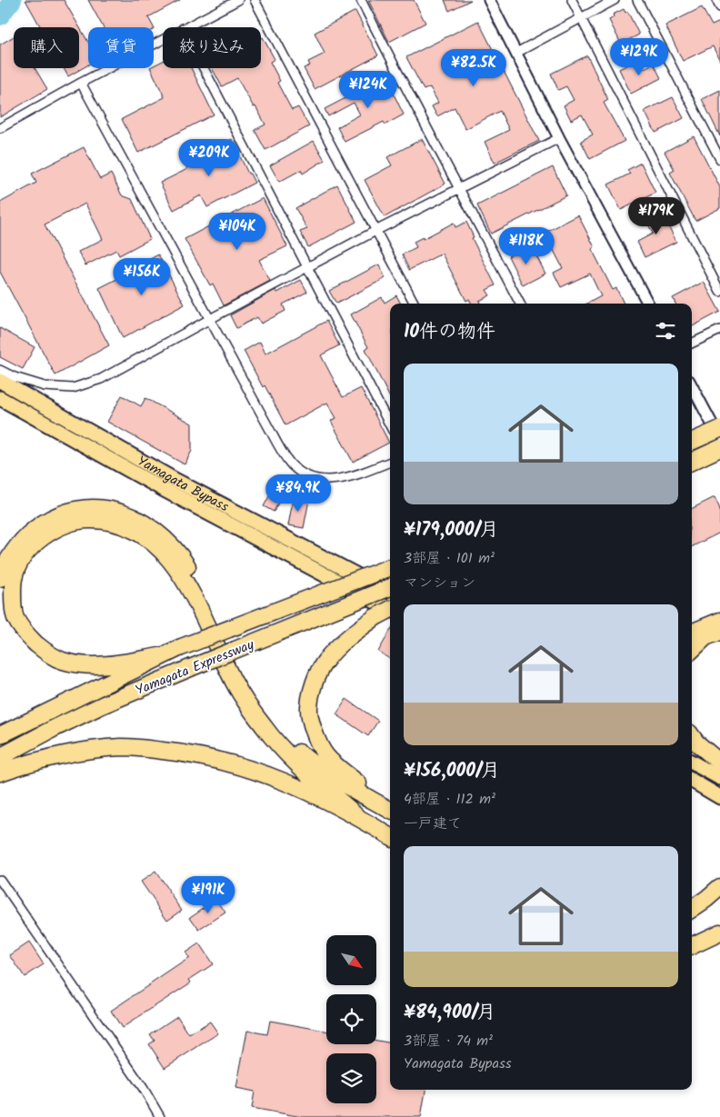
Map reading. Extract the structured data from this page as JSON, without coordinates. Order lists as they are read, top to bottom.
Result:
{
  "streets": {
    "highway": ["Yamagata Bypass", "Yamagata Expressway"]
  },
  "north": "bottom right",
  "page": {
    "chip": ["購入", "賃貸", "絞り込み"],
    "price": [
      "¥129K",
      "¥82.5K",
      "¥124K",
      "¥209K",
      "¥179K",
      "¥104K",
      "¥118K",
      "¥156K",
      "¥84.9K",
      "¥191K"
    ],
    "heading": "10件の物件",
    "list": [
      {
        "name": "¥179,000/月",
        "note": "3部屋 · 101 m² · マンション"
      },
      {
        "name": "¥156,000/月",
        "note": "4部屋 · 112 m² · 一戸建て"
      },
      {
        "name": "¥84,900/月",
        "note": "3部屋 · 74 m² · Yamagata Bypass"
      }
    ]
  }
}
